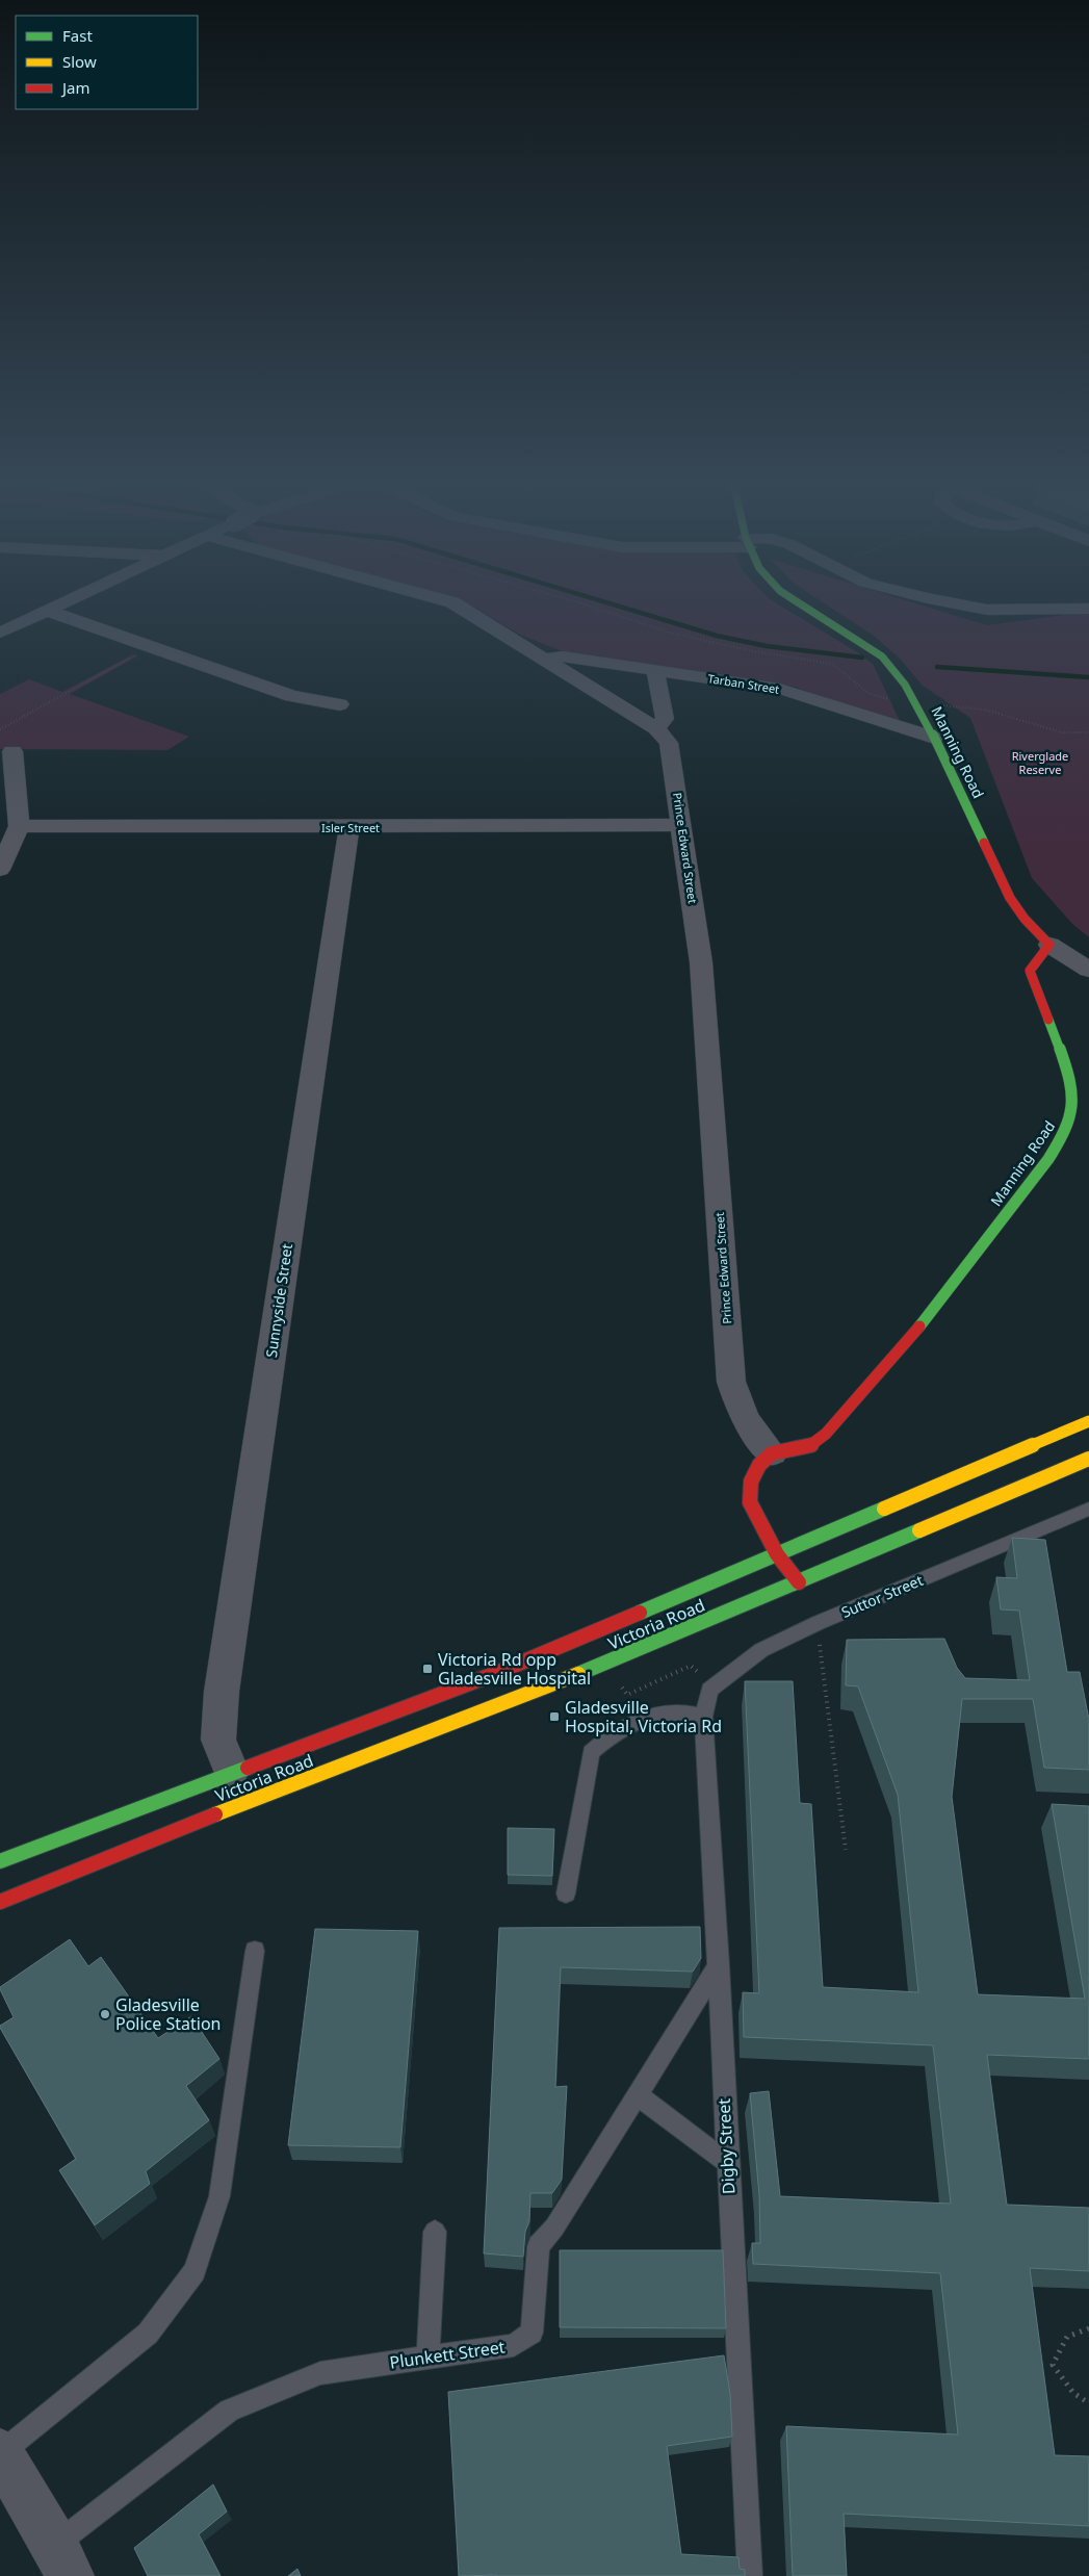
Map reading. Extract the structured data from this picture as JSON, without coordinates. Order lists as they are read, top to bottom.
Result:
{
  "streets": {
    "main road": ["Manning Road", "Victoria Road"],
    "street": [
      "Tarban Street",
      "Isler Street",
      "Prince Edward Street",
      "Sunnyside Street"
    ],
    "lane": ["Suttor Street", "Digby Street", "Plunkett Street"]
  },
  "crossings": [
    ["Tarban Street", "Manning Road"],
    ["Tarban Street", "Prince Edward Street"],
    ["Manning Road", "Prince Edward Street"],
    ["Isler Street", "Prince Edward Street"],
    ["Isler Street", "Sunnyside Street"],
    ["Sunnyside Street", "Victoria Road"],
    ["Suttor Street", "Digby Street"],
    ["Digby Street", "Plunkett Street"]
  ],
  "parks": ["Riverglade Reserve"],
  "places": {
    "transit": ["Victoria Rd opp Gladesville Hospital", "Gladesville Hospital, Victoria Rd"],
    "other": ["Gladesville Police Station"]
  },
  "legend": ["Fast", "Slow", "Jam"]
}
